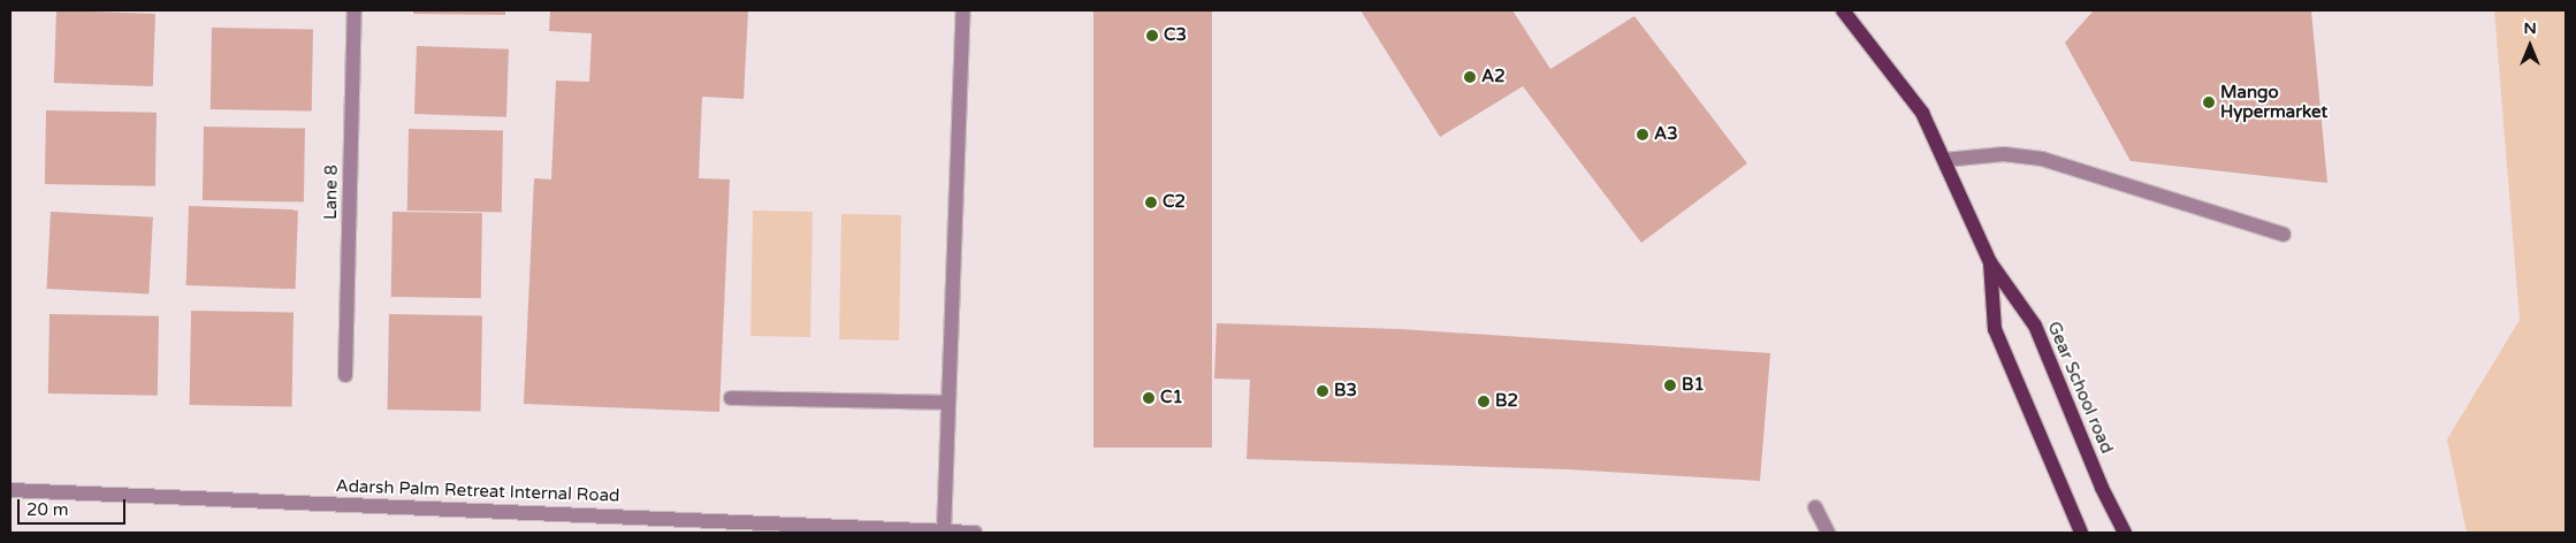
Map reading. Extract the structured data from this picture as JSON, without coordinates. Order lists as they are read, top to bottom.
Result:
{
  "streets": {
    "main road": ["Gear School road"],
    "street": ["Lane 8", "Adarsh Palm Retreat Internal Road"]
  },
  "places": [
    "C3",
    "A2",
    "Mango Hypermarket",
    "A3",
    "C2",
    "B1",
    "B3",
    "C1",
    "B2"
  ],
  "scale_bar": "20 m",
  "north": "top"
}
